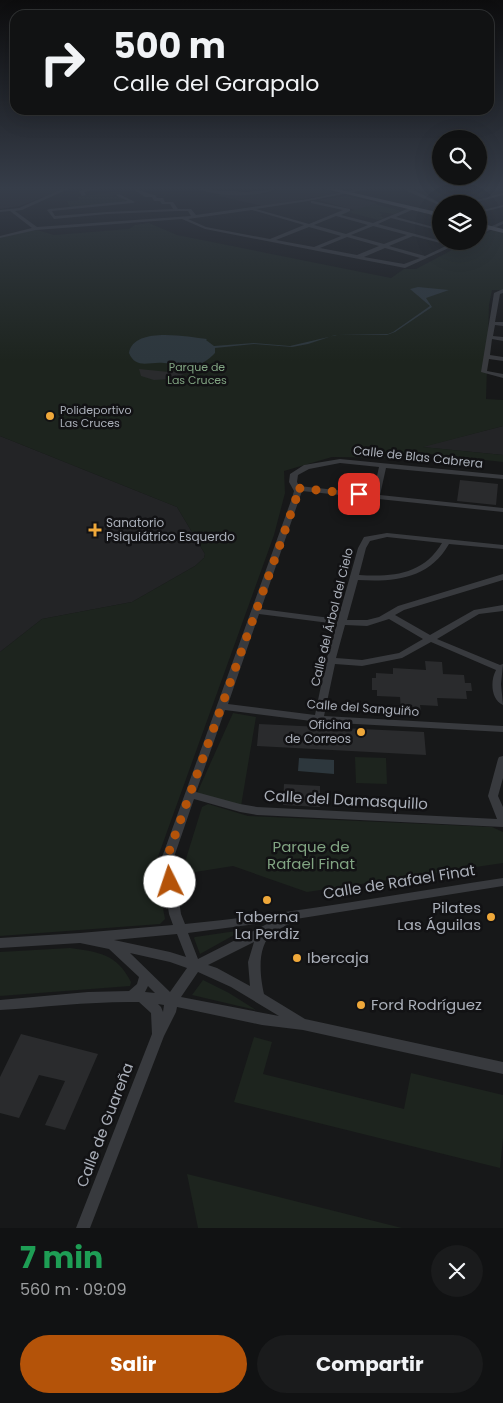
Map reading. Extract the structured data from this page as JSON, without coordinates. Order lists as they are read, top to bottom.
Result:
{
  "streets": {
    "street": [
      "Calle de Blas Cabrera",
      "Calle del Árbol del Cielo",
      "Calle del Sanguiño",
      "Calle del Damasquillo",
      "Calle de Rafael Finat",
      "Calle de Guareña"
    ]
  },
  "crossings": [
    ["Calle del Árbol del Cielo", "Calle del Sanguiño"],
    ["Calle de Rafael Finat", "Calle de Guareña"]
  ],
  "parks": ["Parque de Las Cruces", "Parque de Rafael Finat"],
  "places": {
    "other": [
      "Polideportivo Las Cruces",
      "Oficina de Correos",
      "Taberna La Perdiz",
      "Pilates Las Águilas",
      "Ibercaja",
      "Ford Rodríguez"
    ],
    "health": ["Sanatorio Psiquiátrico Esquerdo"]
  },
  "page": {
    "turn": ["500 m", "Calle del Garapalo"],
    "heading": ["7 min", "560 m · 09:09"],
    "buttons": ["Salir", "Compartir"]
  }
}
